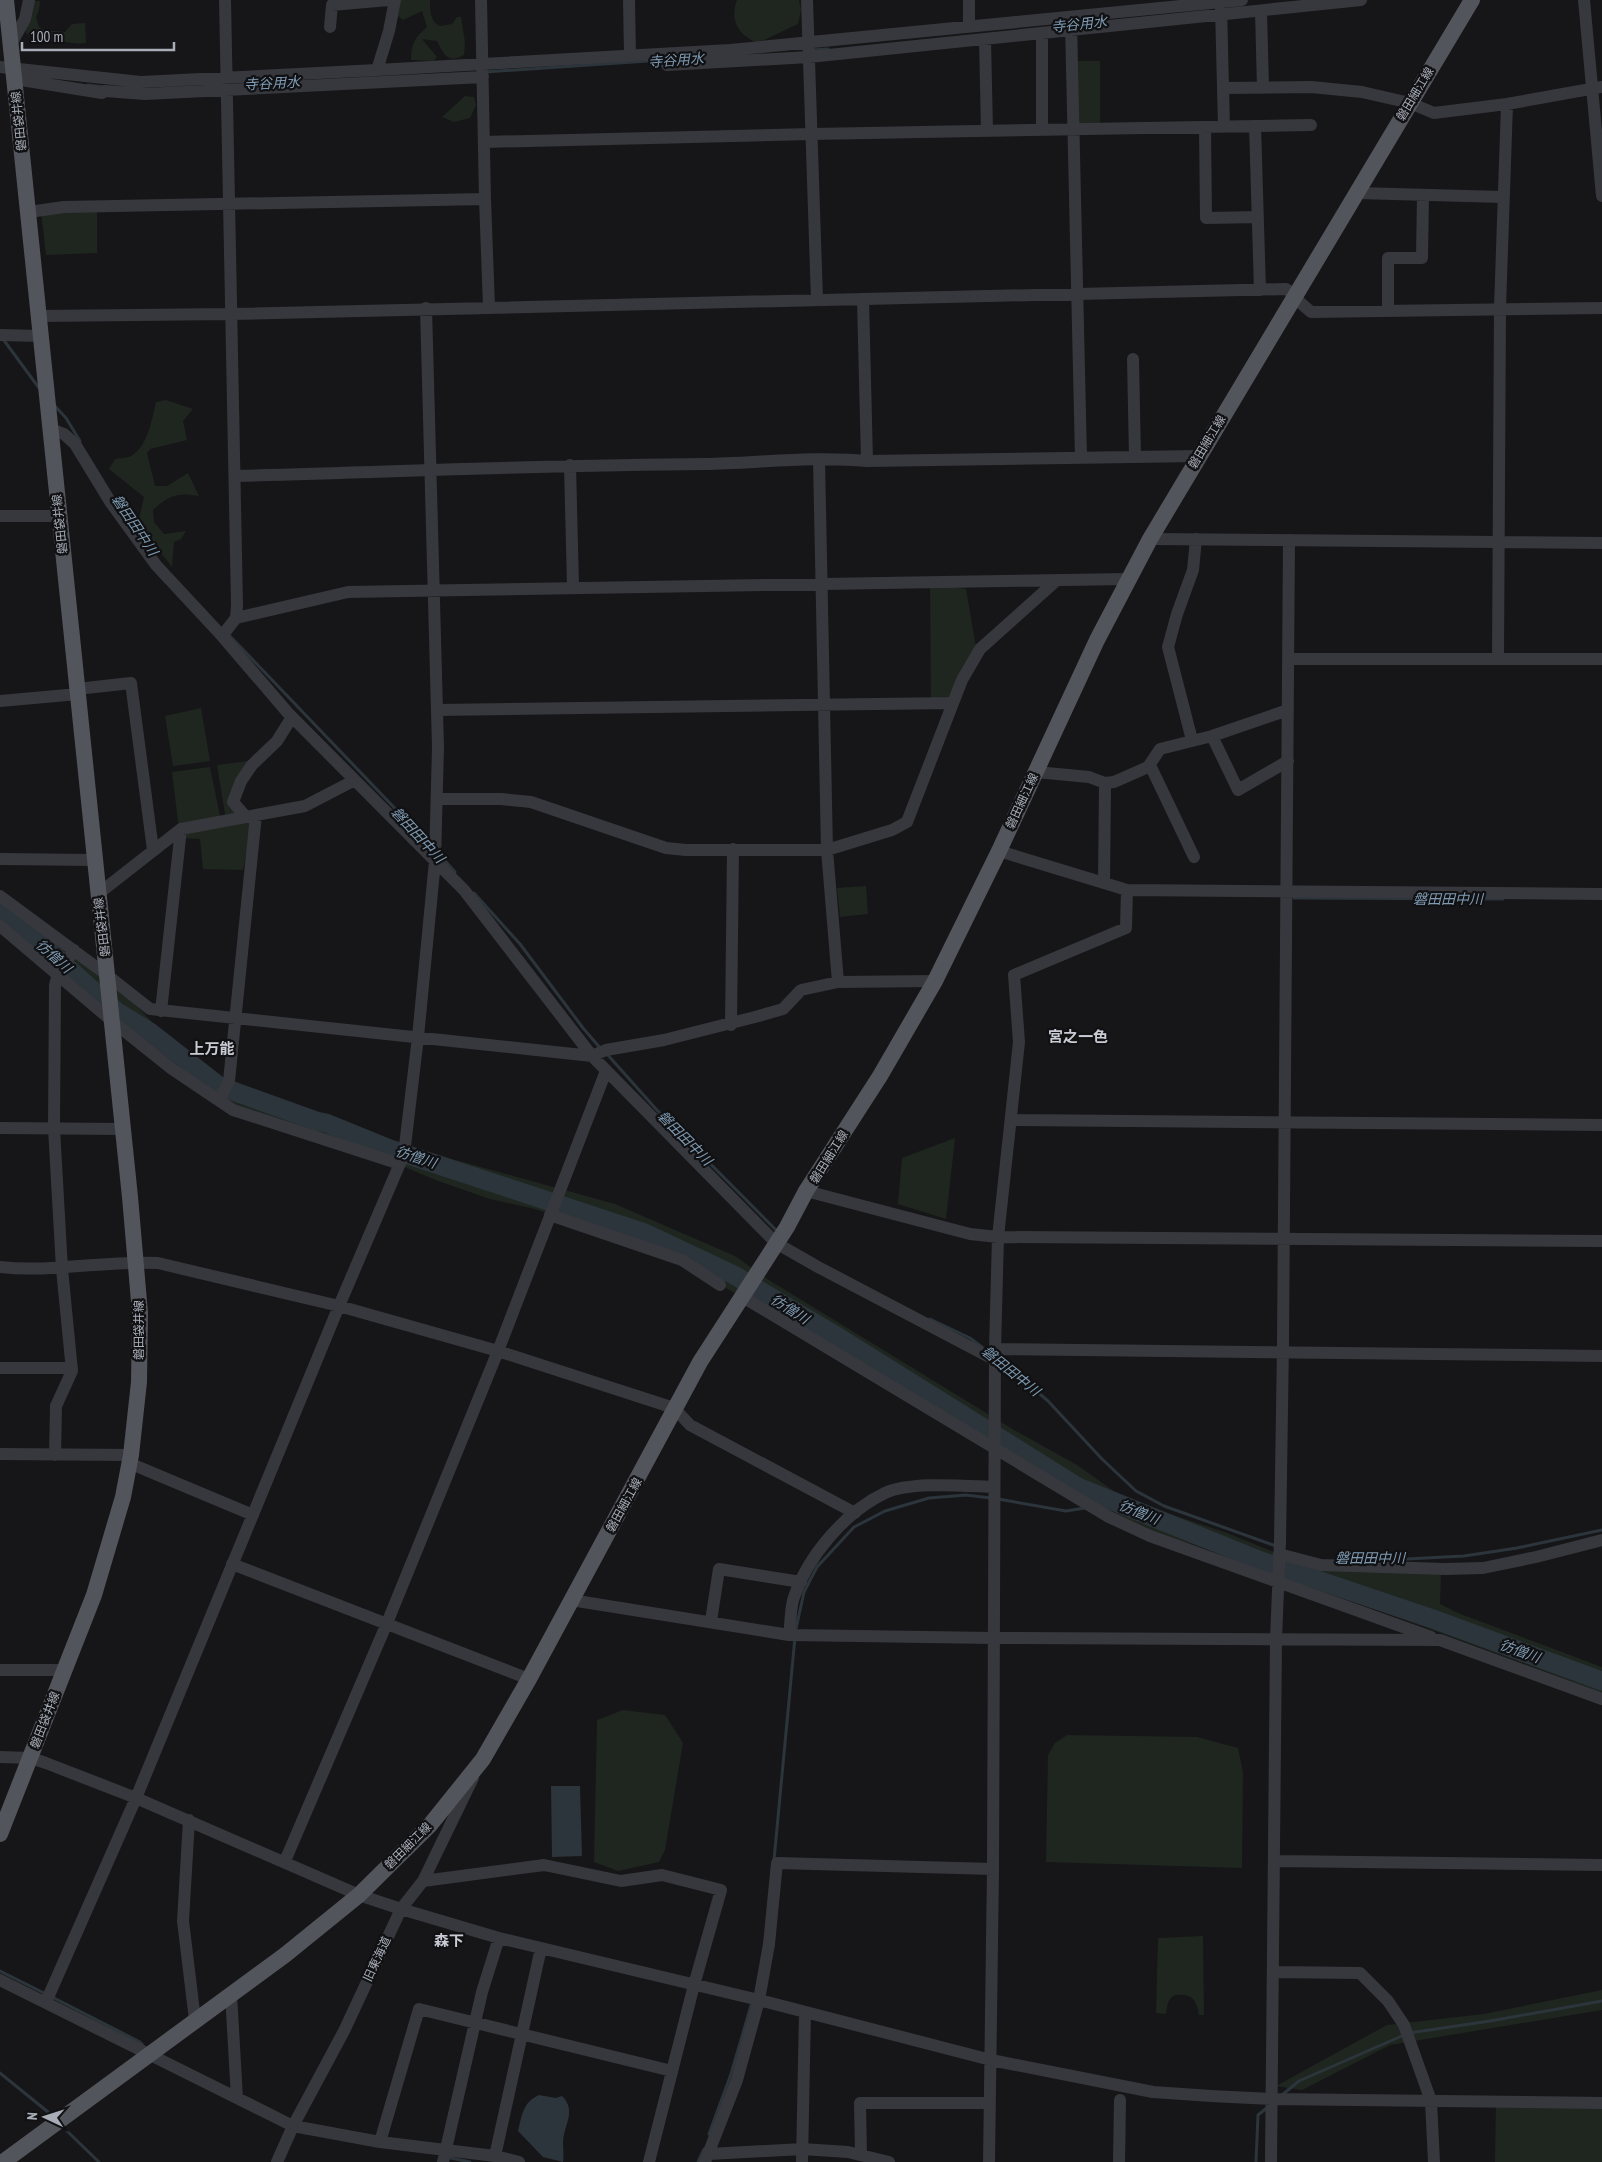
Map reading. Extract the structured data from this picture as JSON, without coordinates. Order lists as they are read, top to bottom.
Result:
{
  "streets": {
    "main road": ["磐田細江線", "磐田袋井線"],
    "street": ["旧東海道"]
  },
  "crossings": [
    ["磐田細江線", "旧東海道"]
  ],
  "districts": ["宮之一色", "上万能", "森下"],
  "water": ["寺谷用水", "磐田田中川", "彷僧川"],
  "scale_bar": "100 m",
  "north": "left"
}
